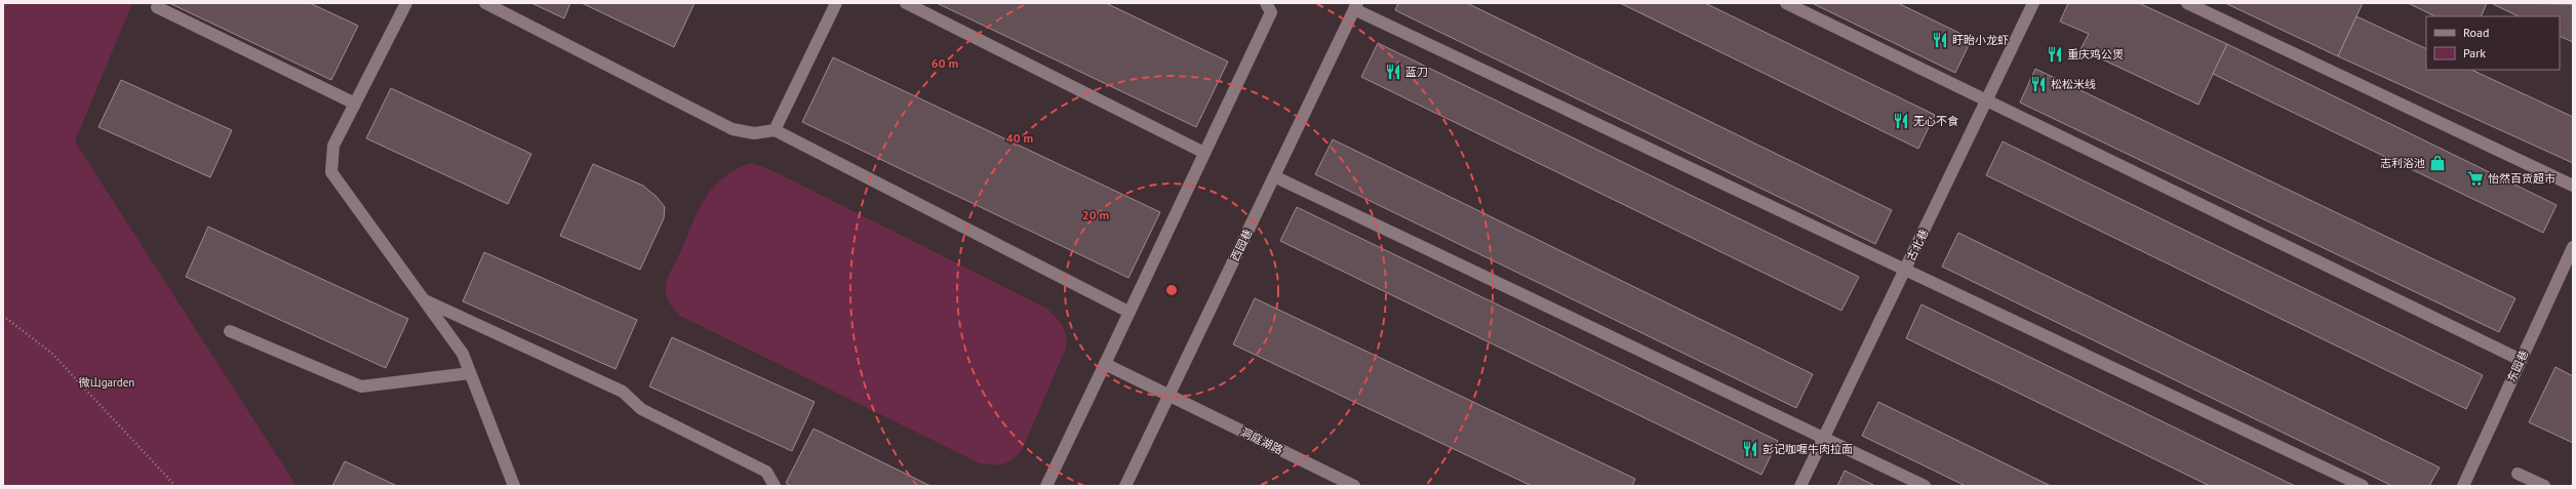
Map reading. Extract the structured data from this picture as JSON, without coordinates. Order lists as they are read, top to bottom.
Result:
{
  "streets": {
    "street": [
      "西园巷",
      "古北巷",
      "东园巷",
      "洞庭湖路"
    ]
  },
  "crossings": [
    ["西园巷", "洞庭湖路"]
  ],
  "parks": ["微山garden"],
  "places": {
    "restaurant": [
      "盱眙小龙虾",
      "重庆鸡公煲",
      "蓝刀",
      "松松米线",
      "无心不食",
      "彭记咖喱牛肉拉面"
    ],
    "shop": ["志利浴池"],
    "supermarket": ["怡然百货超市"]
  },
  "legend": ["Road", "Park"],
  "rings": ["60 m", "40 m", "20 m"]
}
